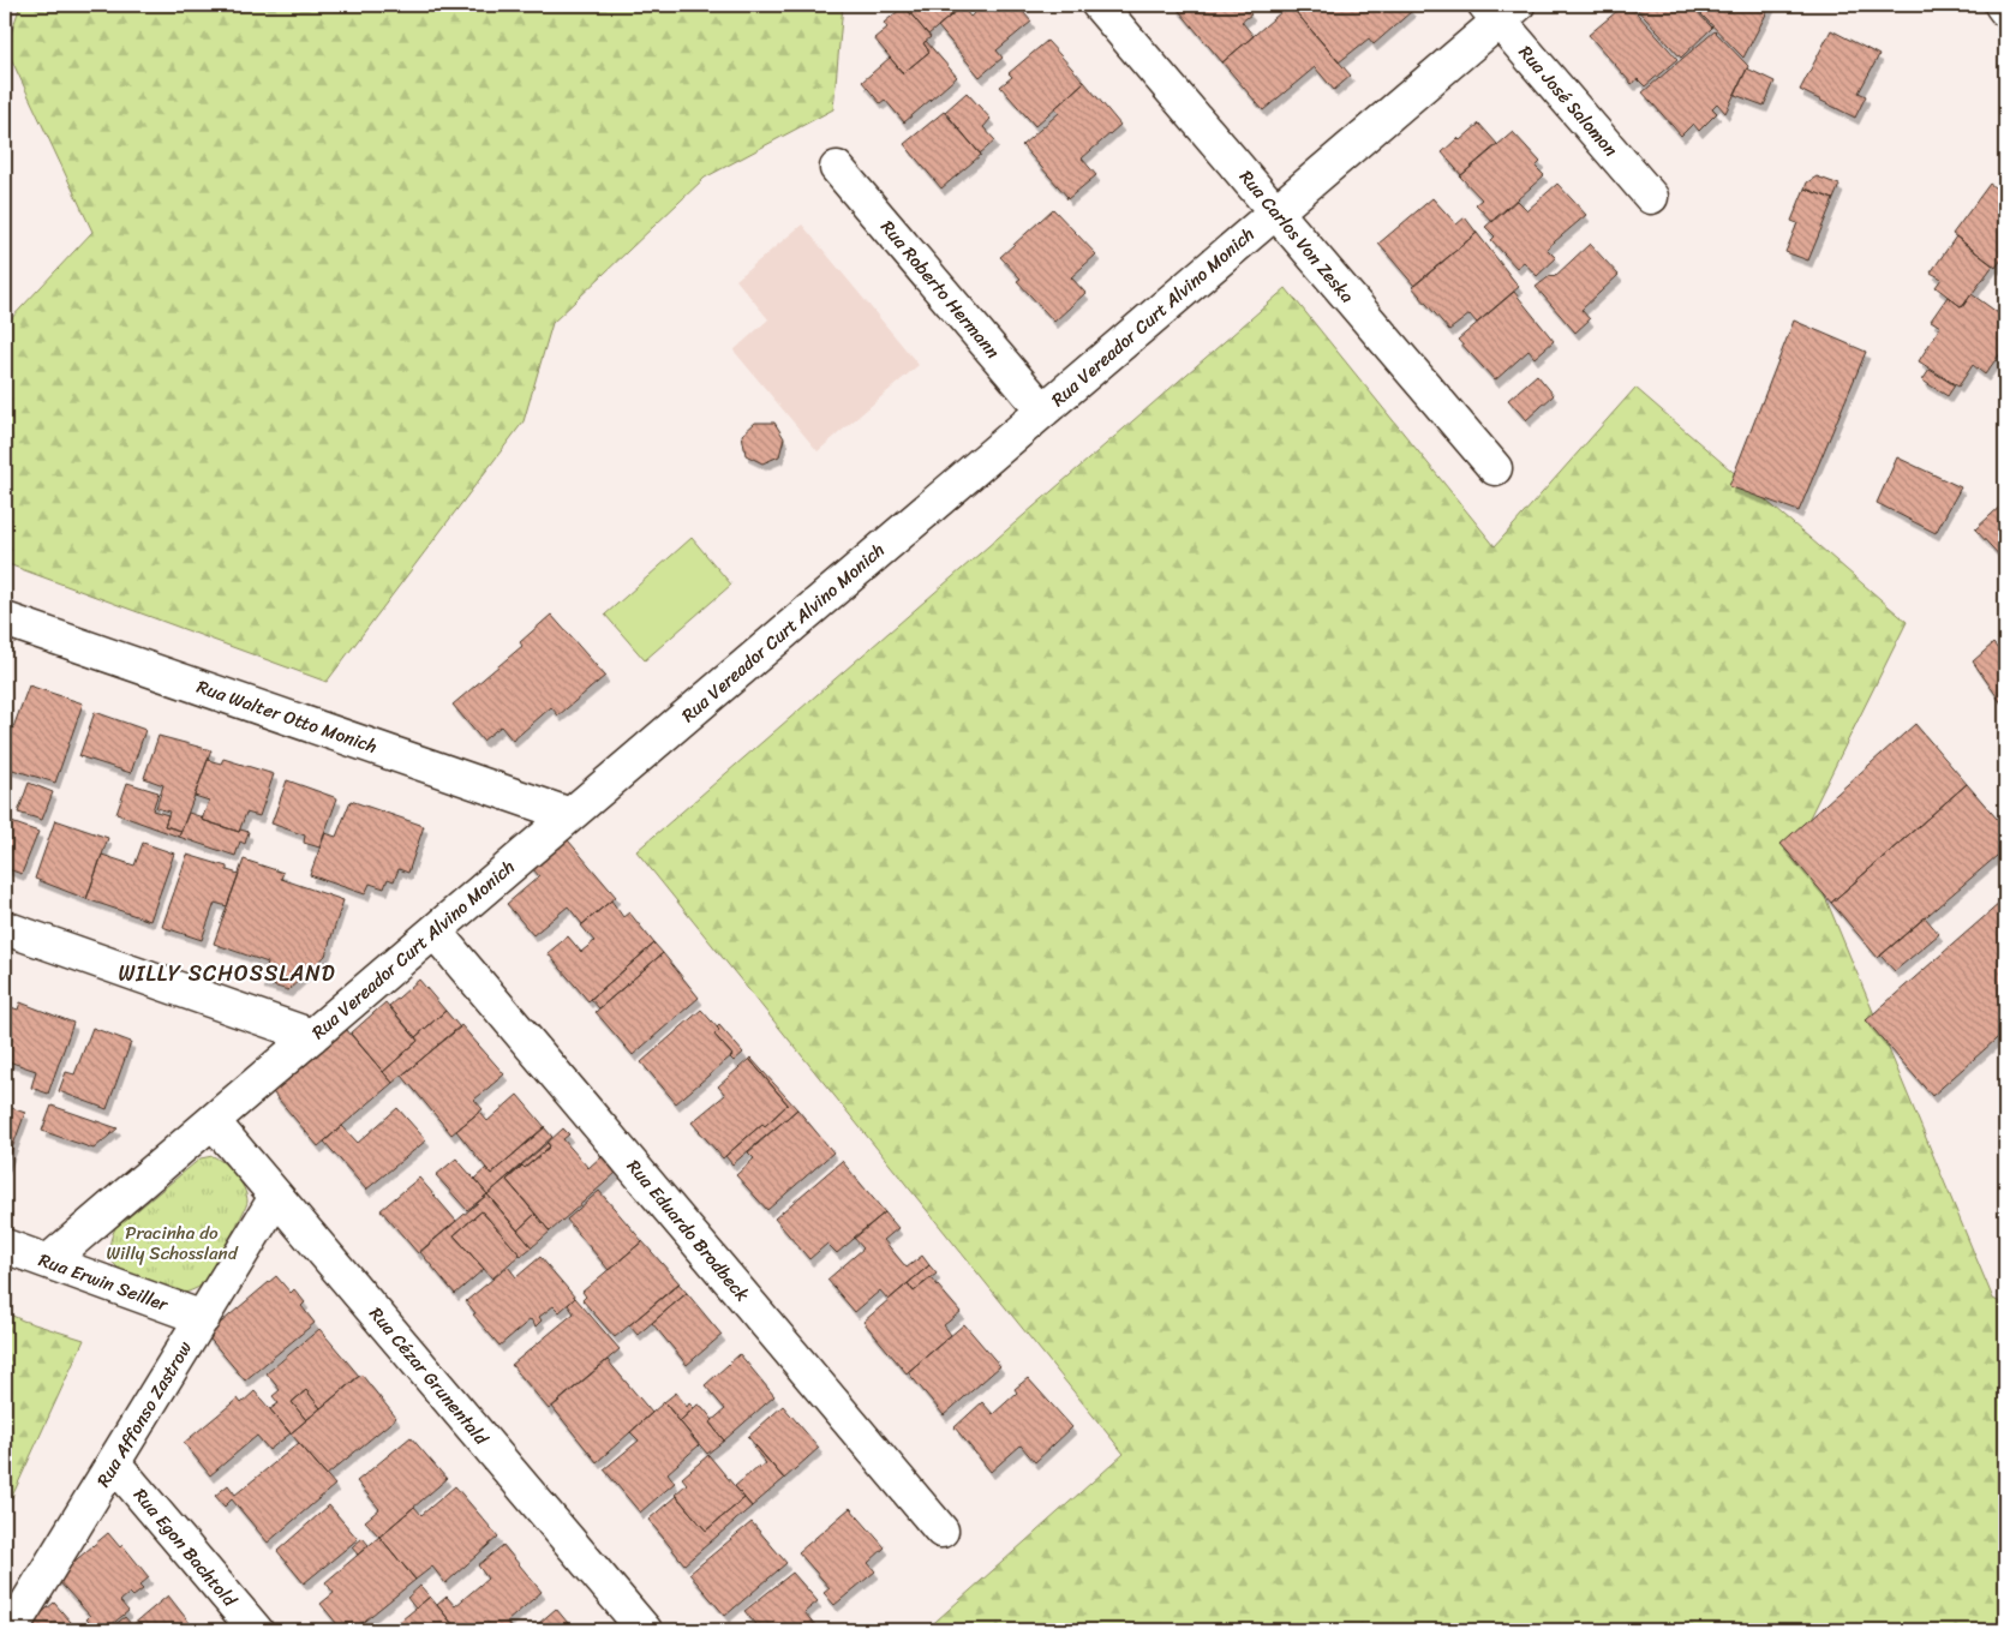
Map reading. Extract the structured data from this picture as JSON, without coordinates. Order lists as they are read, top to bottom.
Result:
{
  "streets": {
    "street": [
      "Rua José Salomon",
      "Rua Carlos Von Zeska",
      "Rua Roberto Hermann",
      "Rua Vereador Curt Alvino Monich",
      "Rua Walter Otto Monich",
      "Rua Eduardo Brodbeck",
      "Rua Erwin Seiller",
      "Rua Cézar Grunentald",
      "Rua Affonso Zastrow",
      "Rua Egon Bachtold"
    ]
  },
  "crossings": [
    ["Rua José Salomon", "Rua Vereador Curt Alvino Monich"],
    ["Rua Carlos Von Zeska", "Rua Vereador Curt Alvino Monich"],
    ["Rua Roberto Hermann", "Rua Vereador Curt Alvino Monich"],
    ["Rua Vereador Curt Alvino Monich", "Rua Walter Otto Monich"],
    ["Rua Vereador Curt Alvino Monich", "Rua Eduardo Brodbeck"],
    ["Rua Vereador Curt Alvino Monich", "Rua Erwin Seiller"],
    ["Rua Vereador Curt Alvino Monich", "Rua Cézar Grunentald"],
    ["Rua Erwin Seiller", "Rua Affonso Zastrow"],
    ["Rua Cézar Grunentald", "Rua Affonso Zastrow"],
    ["Rua Affonso Zastrow", "Rua Egon Bachtold"]
  ],
  "districts": ["WILLY SCHOSSLAND"],
  "parks": ["Pracinha do Willy Schossland"]
}
